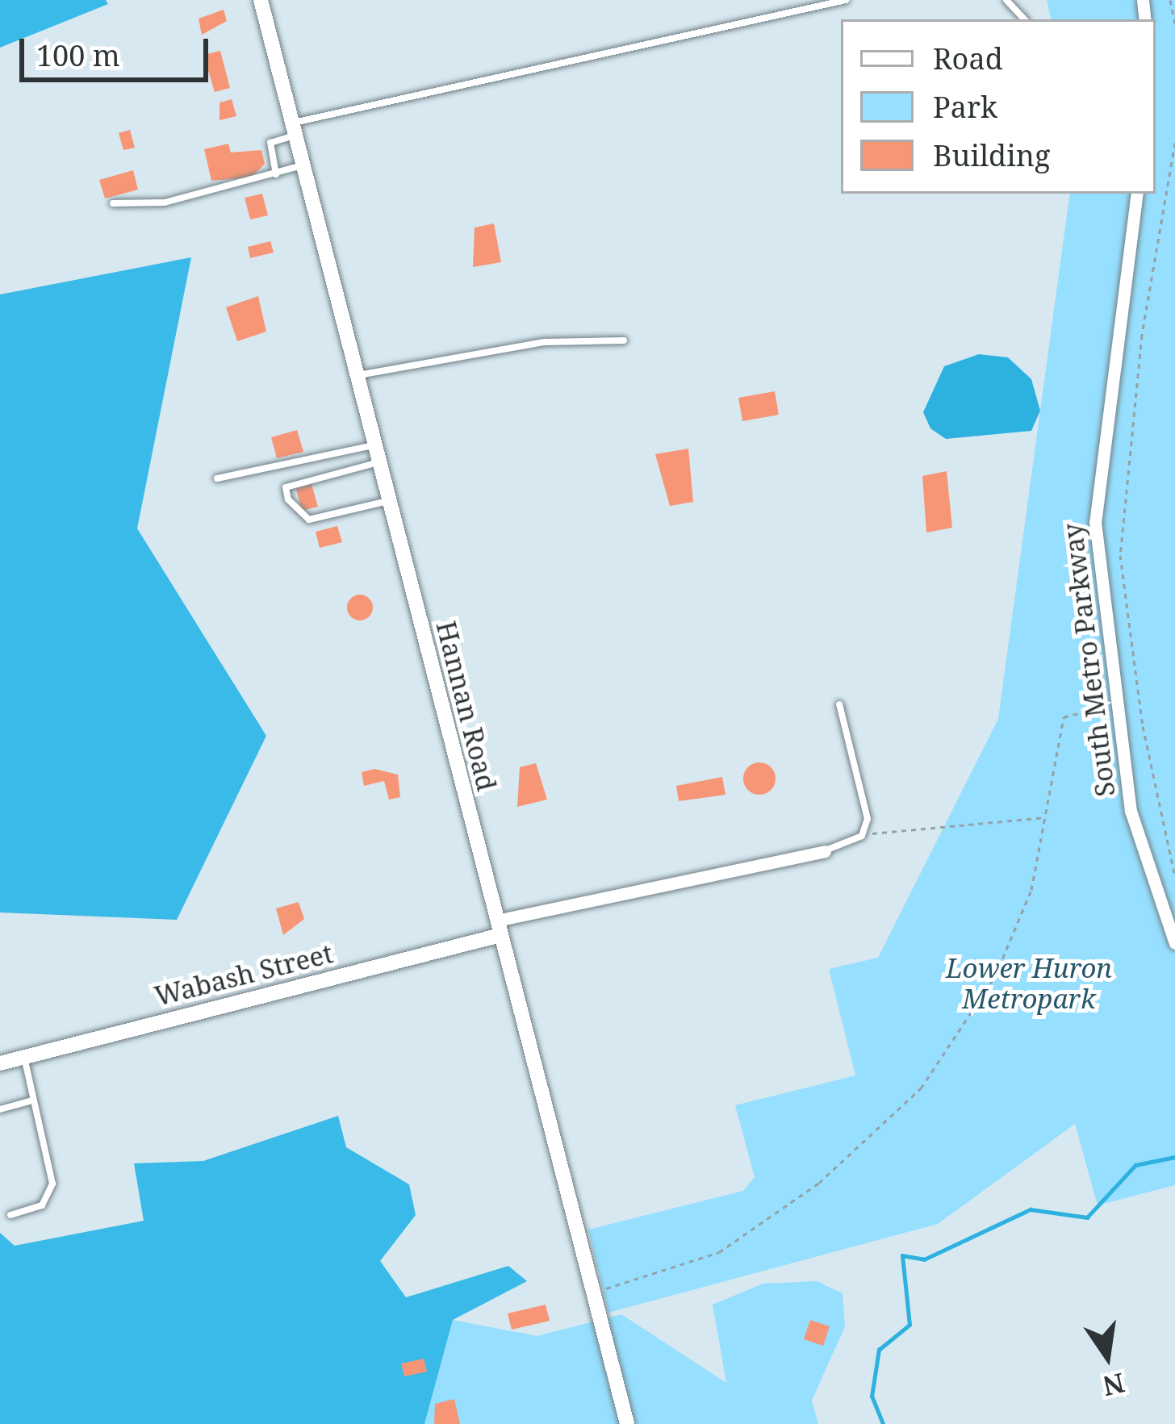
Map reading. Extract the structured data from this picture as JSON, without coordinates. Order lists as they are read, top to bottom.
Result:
{
  "streets": {
    "street": ["South Metro Parkway", "Hannan Road", "Wabash Street"]
  },
  "crossings": [
    ["Hannan Road", "Wabash Street"]
  ],
  "parks": ["Lower Huron Metropark"],
  "legend": ["Road", "Park", "Building"],
  "scale_bar": "100 m",
  "north": "bottom"
}
